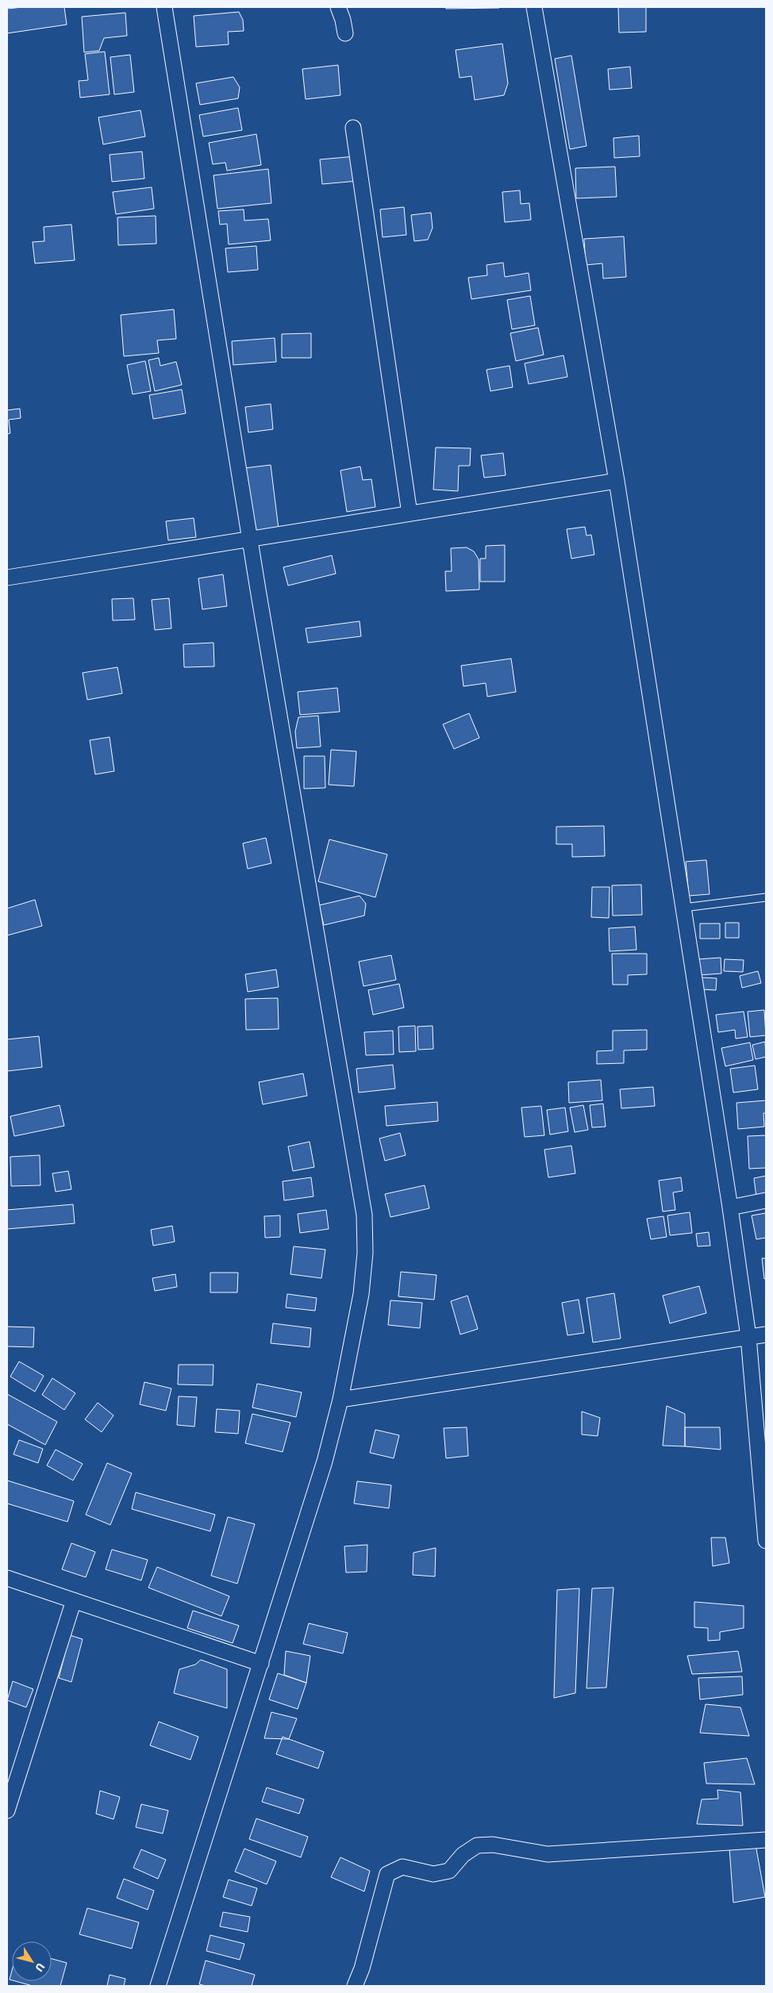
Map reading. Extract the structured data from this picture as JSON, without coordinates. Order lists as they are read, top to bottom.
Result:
{
  "north": "bottom right"
}
